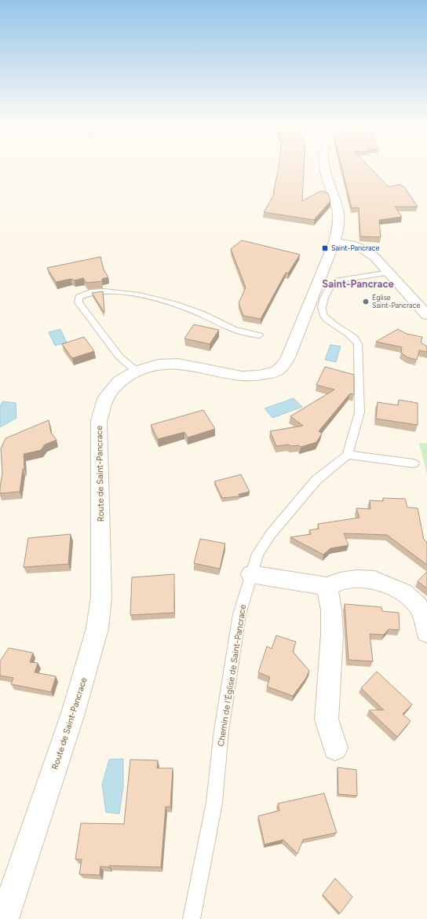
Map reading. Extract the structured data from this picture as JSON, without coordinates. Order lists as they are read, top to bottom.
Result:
{
  "streets": {
    "street": ["Route de Saint-Pancrace"],
    "lane": ["Chemin de l'Église de Saint-Pancrace"]
  },
  "districts": ["Saint-Pancrace"],
  "places": {
    "transit": ["Saint-Pancrace"],
    "other": ["Église Saint-Pancrace"]
  }
}
